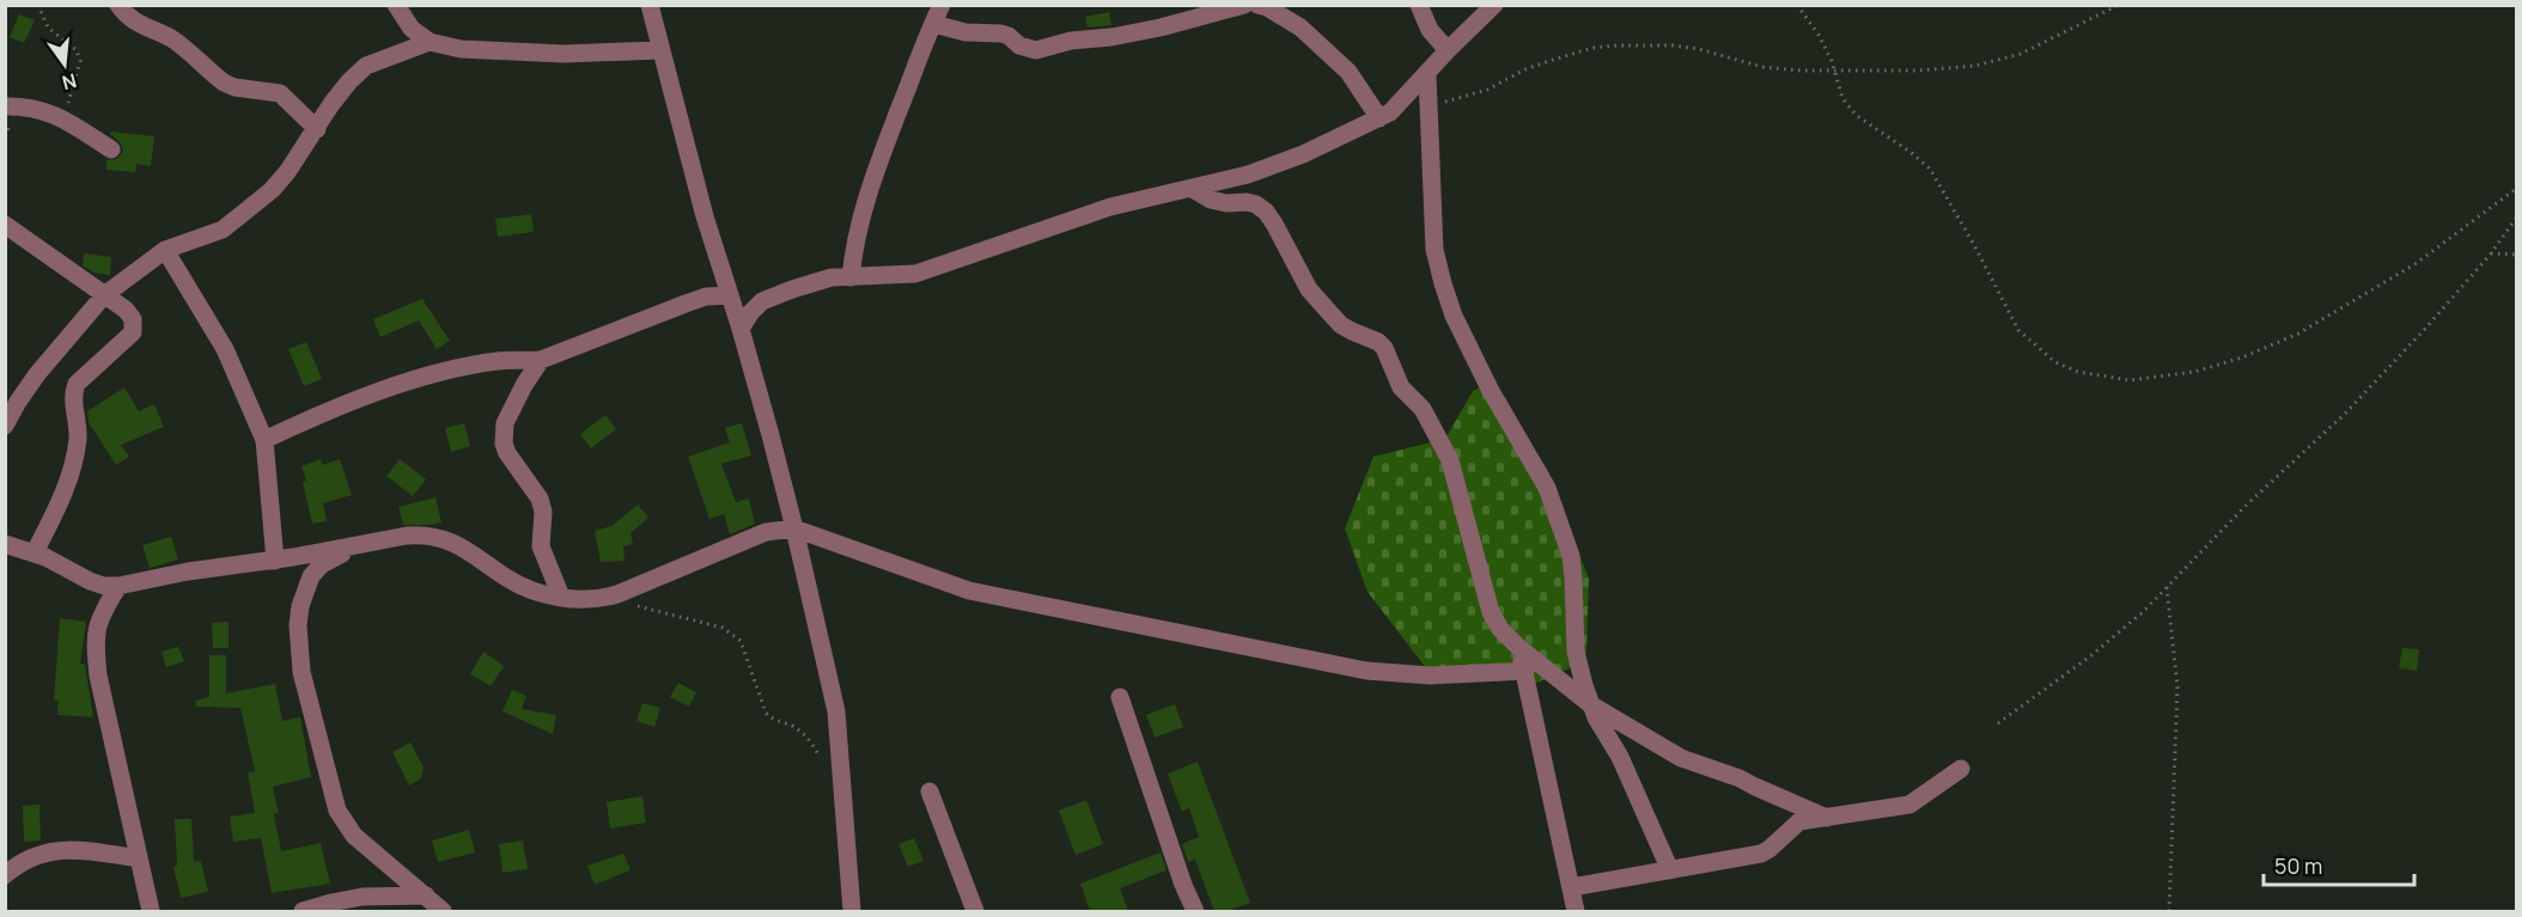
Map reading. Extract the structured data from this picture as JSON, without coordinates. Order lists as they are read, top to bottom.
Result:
{
  "scale_bar": "50 m",
  "north": "bottom"
}
